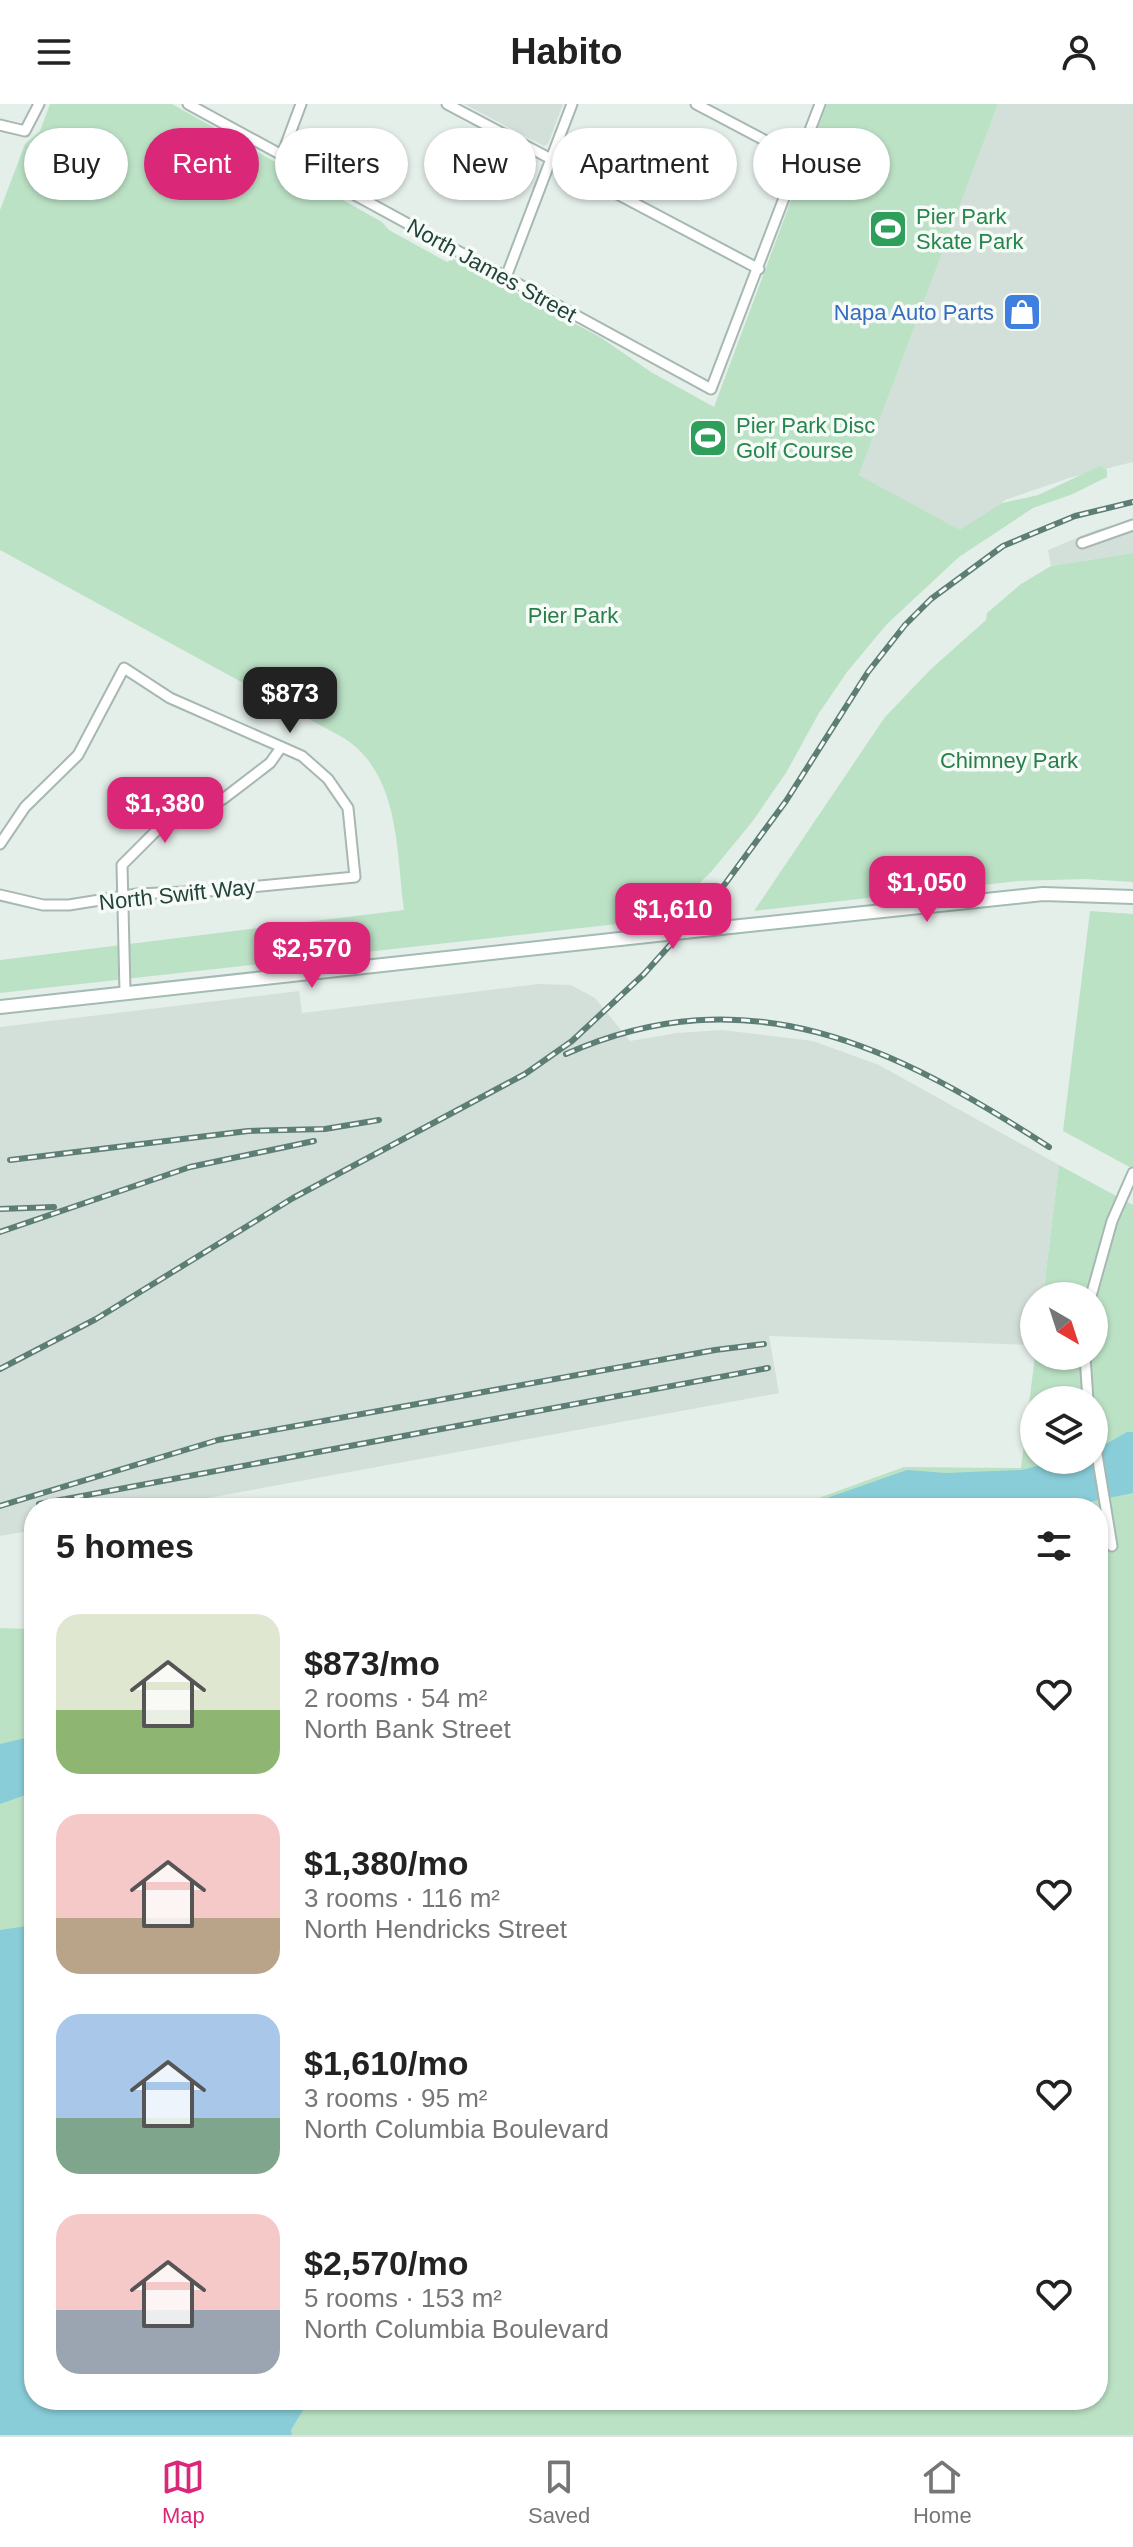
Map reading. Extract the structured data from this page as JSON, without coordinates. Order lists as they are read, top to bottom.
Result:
{
  "streets": {
    "street": ["North James Street", "North Swift Way"]
  },
  "parks": ["Pier Park", "Chimney Park"],
  "places": {
    "sports": ["Pier Park Skate Park", "Pier Park Disc Golf Course"],
    "shop": ["Napa Auto Parts"]
  },
  "north": "bottom right",
  "page": {
    "header": "Habito",
    "chip": [
      "Buy",
      "Rent",
      "Filters",
      "New",
      "Apartment",
      "House"
    ],
    "price": [
      "$873",
      "$1,380",
      "$1,050",
      "$1,610",
      "$2,570"
    ],
    "heading": "5 homes",
    "list": [
      {
        "name": "$873/mo",
        "note": "2 rooms · 54 m² · North Bank Street"
      },
      {
        "name": "$1,380/mo",
        "note": "3 rooms · 116 m² · North Hendricks Street"
      },
      {
        "name": "$1,610/mo",
        "note": "3 rooms · 95 m² · North Columbia Boulevard"
      },
      {
        "name": "$2,570/mo",
        "note": "5 rooms · 153 m² · North Columbia Boulevard"
      }
    ],
    "tabs": ["Map", "Saved", "Home"]
  }
}
